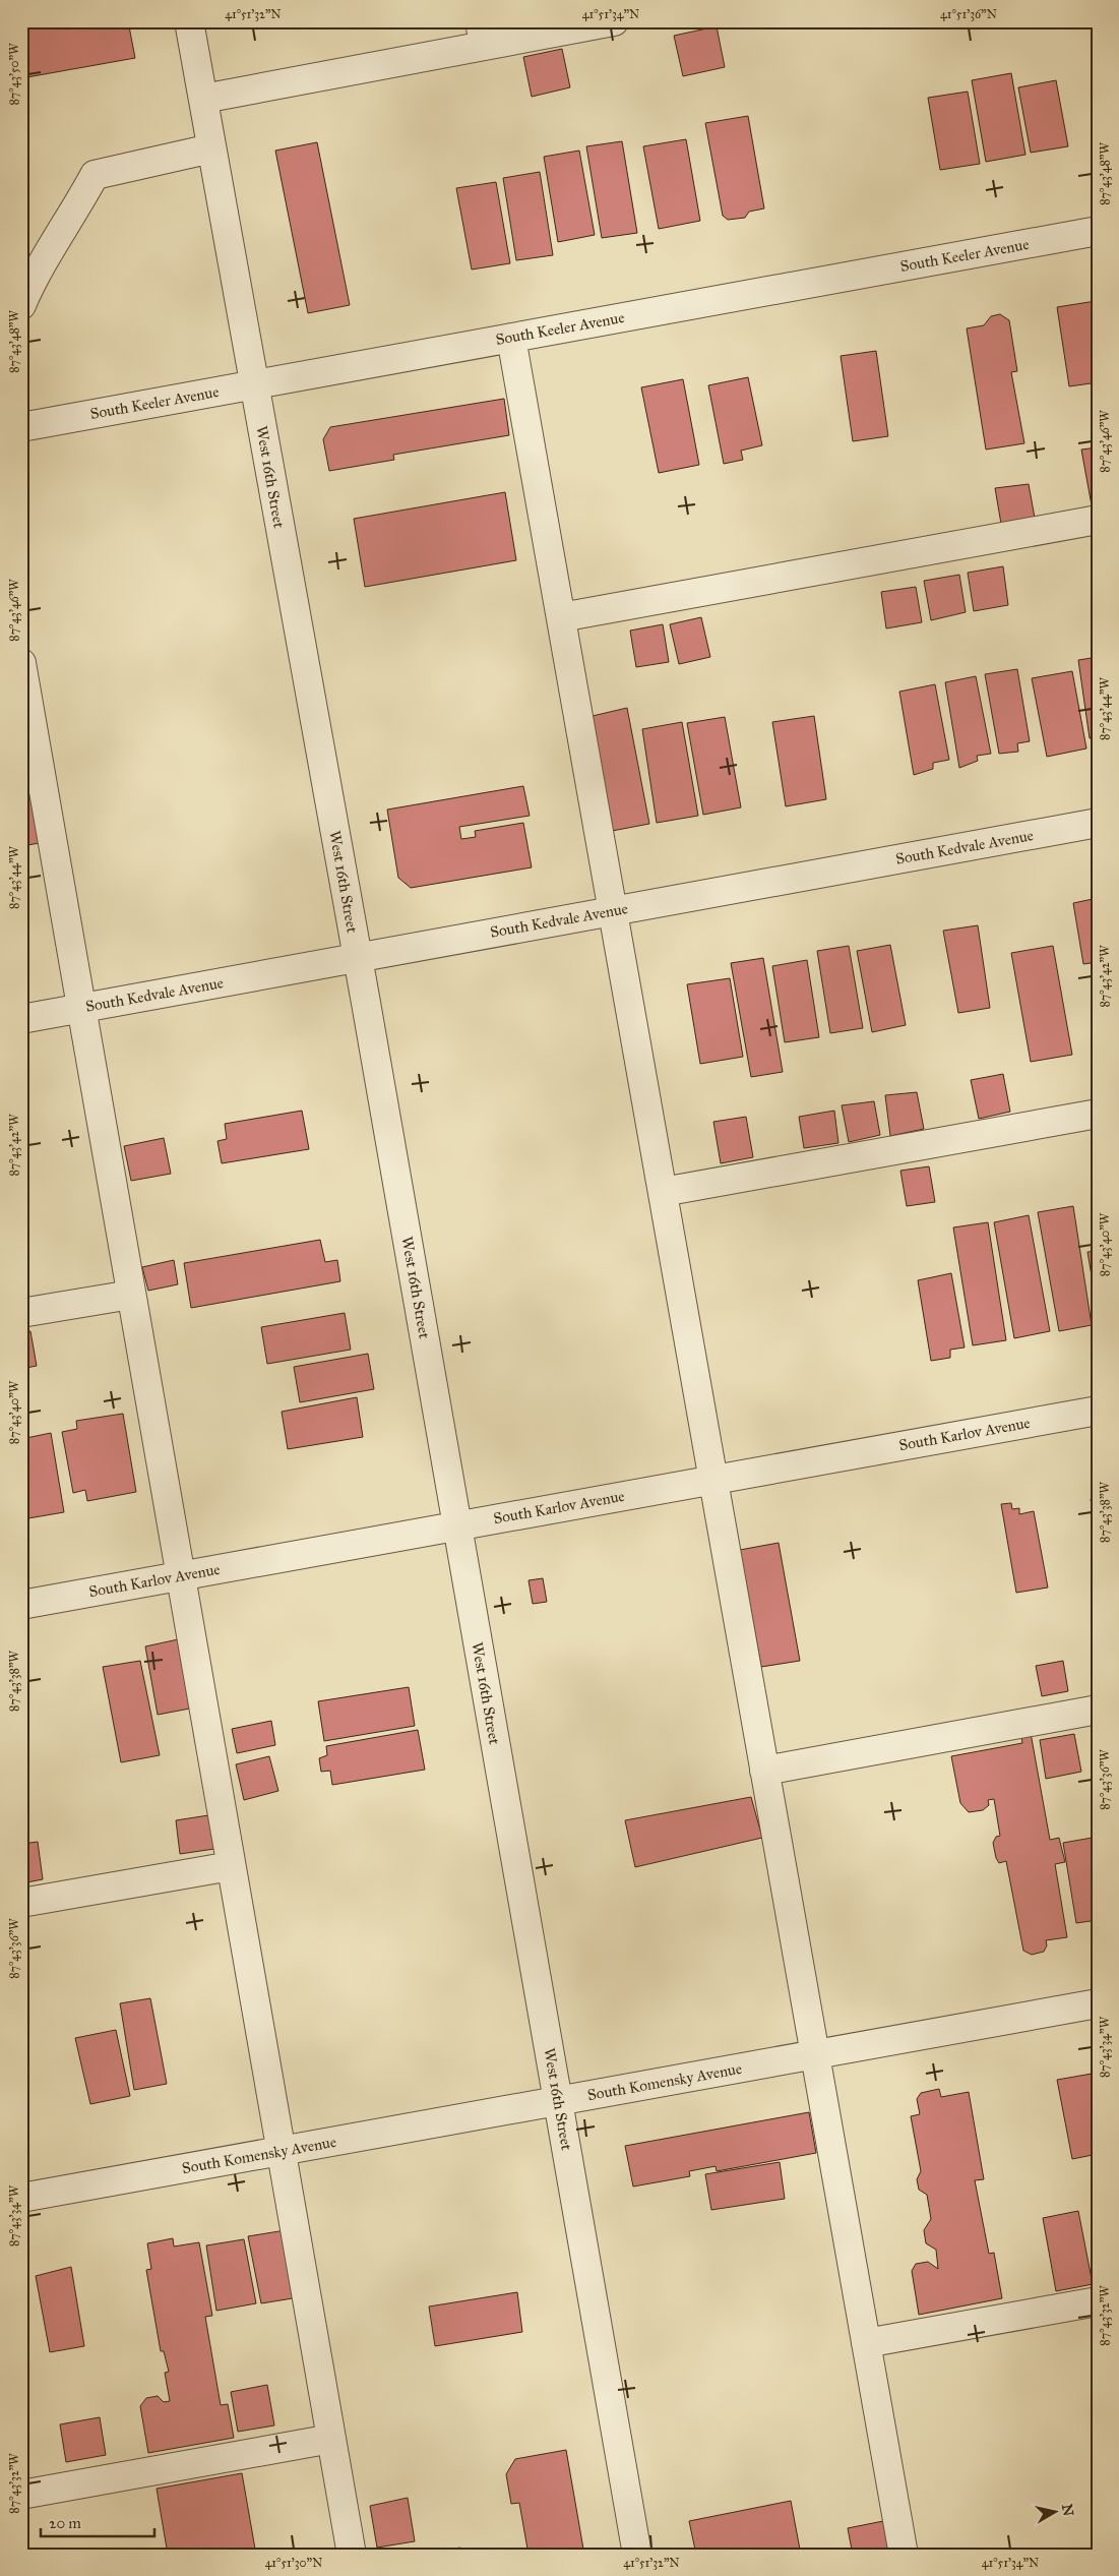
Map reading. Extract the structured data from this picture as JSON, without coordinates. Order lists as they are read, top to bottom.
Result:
{
  "streets": {
    "street": [
      "South Keeler Avenue",
      "West 16th Street",
      "South Kedvale Avenue",
      "South Karlov Avenue",
      "South Komensky Avenue"
    ]
  },
  "crossings": [
    ["South Keeler Avenue", "West 16th Street"],
    ["West 16th Street", "South Kedvale Avenue"],
    ["West 16th Street", "South Karlov Avenue"],
    ["West 16th Street", "South Komensky Avenue"]
  ],
  "scale_bar": "20 m",
  "north": "right",
  "coordinates": [
    "41°51'32\"N",
    "41°51'34\"N",
    "41°51'36\"N",
    "87°43'50\"W",
    "87°43'48\"W",
    "87°43'46\"W",
    "87°43'44\"W",
    "87°43'42\"W",
    "87°43'40\"W",
    "87°43'38\"W",
    "87°43'36\"W",
    "87°43'34\"W",
    "87°43'32\"W",
    "41°51'30\"N"
  ]
}
